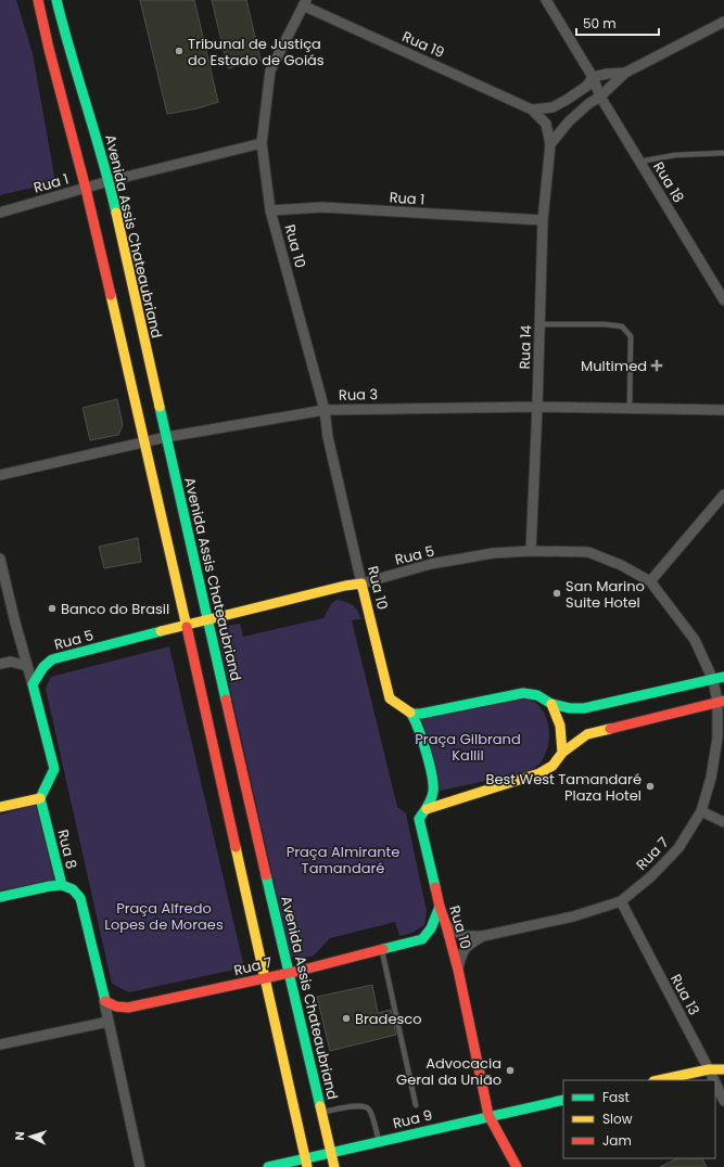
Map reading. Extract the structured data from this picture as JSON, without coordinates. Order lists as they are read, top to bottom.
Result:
{
  "streets": {
    "main road": [
      "Avenida Assis Chateaubriand",
      "Rua 10",
      "Rua 5",
      "Rua 8",
      "Rua 7",
      "Rua 9"
    ],
    "street": [
      "Rua 19",
      "Rua 18",
      "Rua 1",
      "Rua 14",
      "Rua 3",
      "Rua 13"
    ]
  },
  "crossings": [
    ["Rua 19", "Rua 10"],
    ["Rua 19", "Rua 14"],
    ["Rua 1", "Avenida Assis Chateaubriand"],
    ["Rua 1", "Rua 10"],
    ["Rua 1", "Rua 14"],
    ["Avenida Assis Chateaubriand", "Rua 3"],
    ["Avenida Assis Chateaubriand", "Rua 5"],
    ["Avenida Assis Chateaubriand", "Rua 7"],
    ["Avenida Assis Chateaubriand", "Rua 9"],
    ["Rua 10", "Rua 3"],
    ["Rua 10", "Rua 5"],
    ["Rua 10", "Rua 7"],
    ["Rua 10", "Rua 9"],
    ["Rua 14", "Rua 3"],
    ["Rua 14", "Rua 5"],
    ["Rua 5", "Rua 7"],
    ["Rua 8", "Rua 7"],
    ["Rua 7", "Rua 13"]
  ],
  "parks": ["Praça Gilbrand Kallil", "Praça Almirante Tamandaré", "Praça Alfredo Lopes de Moraes"],
  "places": {
    "other": [
      "Tribunal de Justiça do Estado de Goiás",
      "San Marino Suite Hotel",
      "Banco do Brasil",
      "Best West Tamandaré Plaza Hotel",
      "Bradesco",
      "Advocacia Geral da União"
    ],
    "health": ["Multimed"]
  },
  "legend": ["Fast", "Slow", "Jam"],
  "scale_bar": "50 m",
  "north": "left"
}
